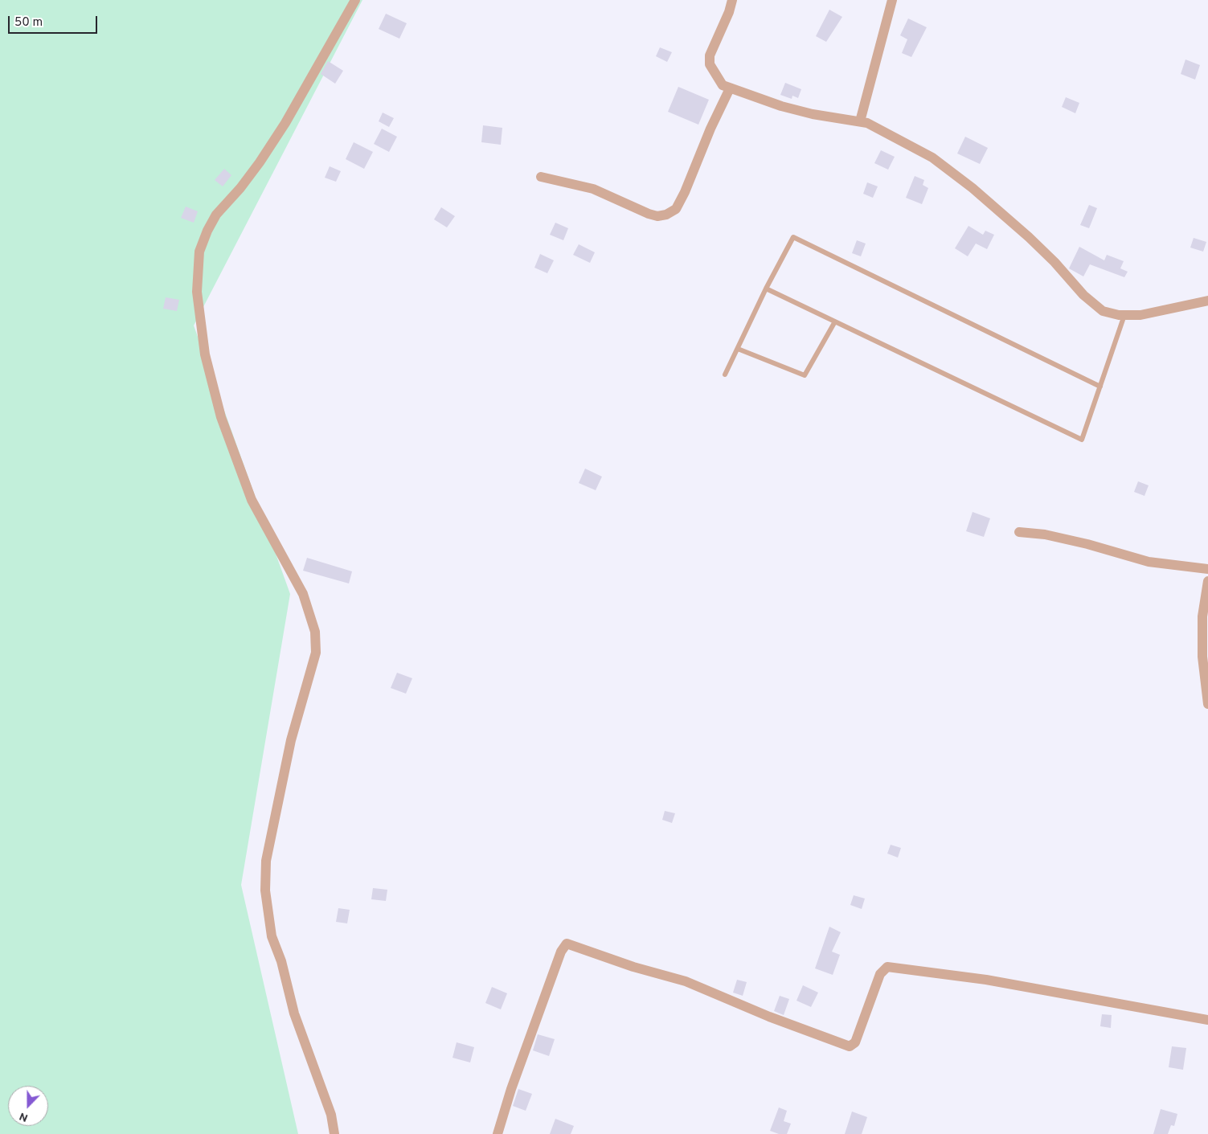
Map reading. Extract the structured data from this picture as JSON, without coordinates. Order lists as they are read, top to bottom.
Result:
{
  "scale_bar": "50 m",
  "north": "bottom"
}
